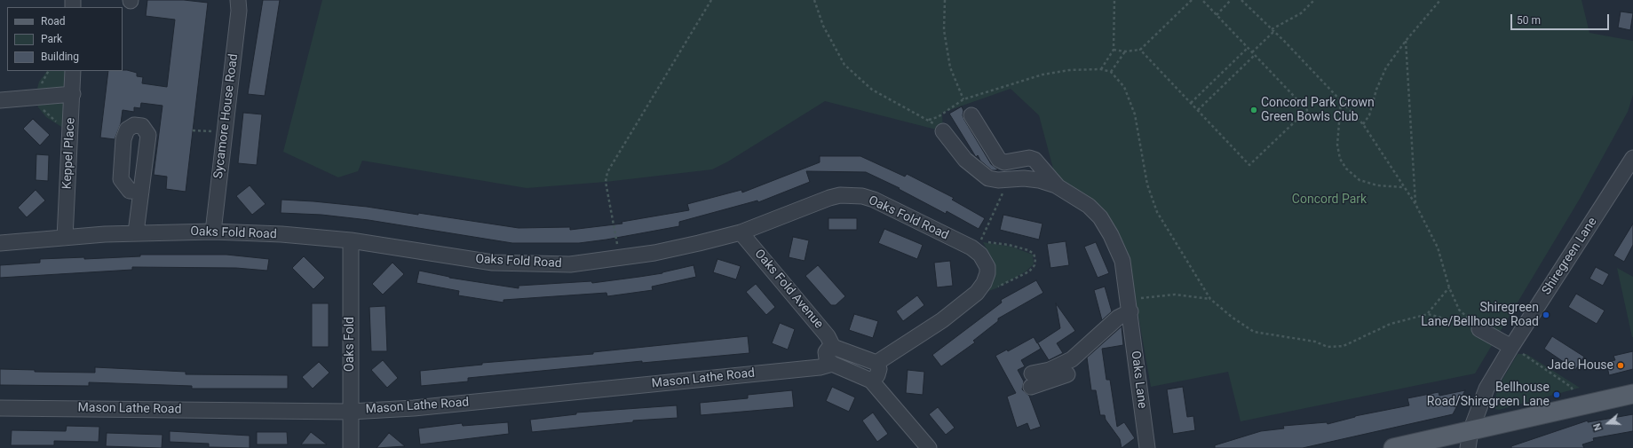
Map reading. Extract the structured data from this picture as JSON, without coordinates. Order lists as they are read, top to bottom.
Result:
{
  "streets": {
    "street": [
      "Sycamore House Road",
      "Keppel Place",
      "Oaks Fold Road",
      "Shiregreen Lane",
      "Oaks Fold Avenue",
      "Oaks Fold",
      "Mason Lathe Road",
      "Oaks Lane"
    ]
  },
  "crossings": [
    ["Sycamore House Road", "Oaks Fold Road"],
    ["Keppel Place", "Oaks Fold Road"],
    ["Oaks Fold Road", "Oaks Fold Avenue"],
    ["Oaks Fold Road", "Oaks Fold"],
    ["Oaks Fold", "Mason Lathe Road"]
  ],
  "parks": ["Concord Park"],
  "places": [
    "Concord Park Crown Green Bowls Club",
    "Shiregreen Lane/Bellhouse Road",
    "Jade House",
    "Bellhouse Road/Shiregreen Lane"
  ],
  "legend": ["Road", "Park", "Building"],
  "scale_bar": "50 m",
  "north": "left"
}
